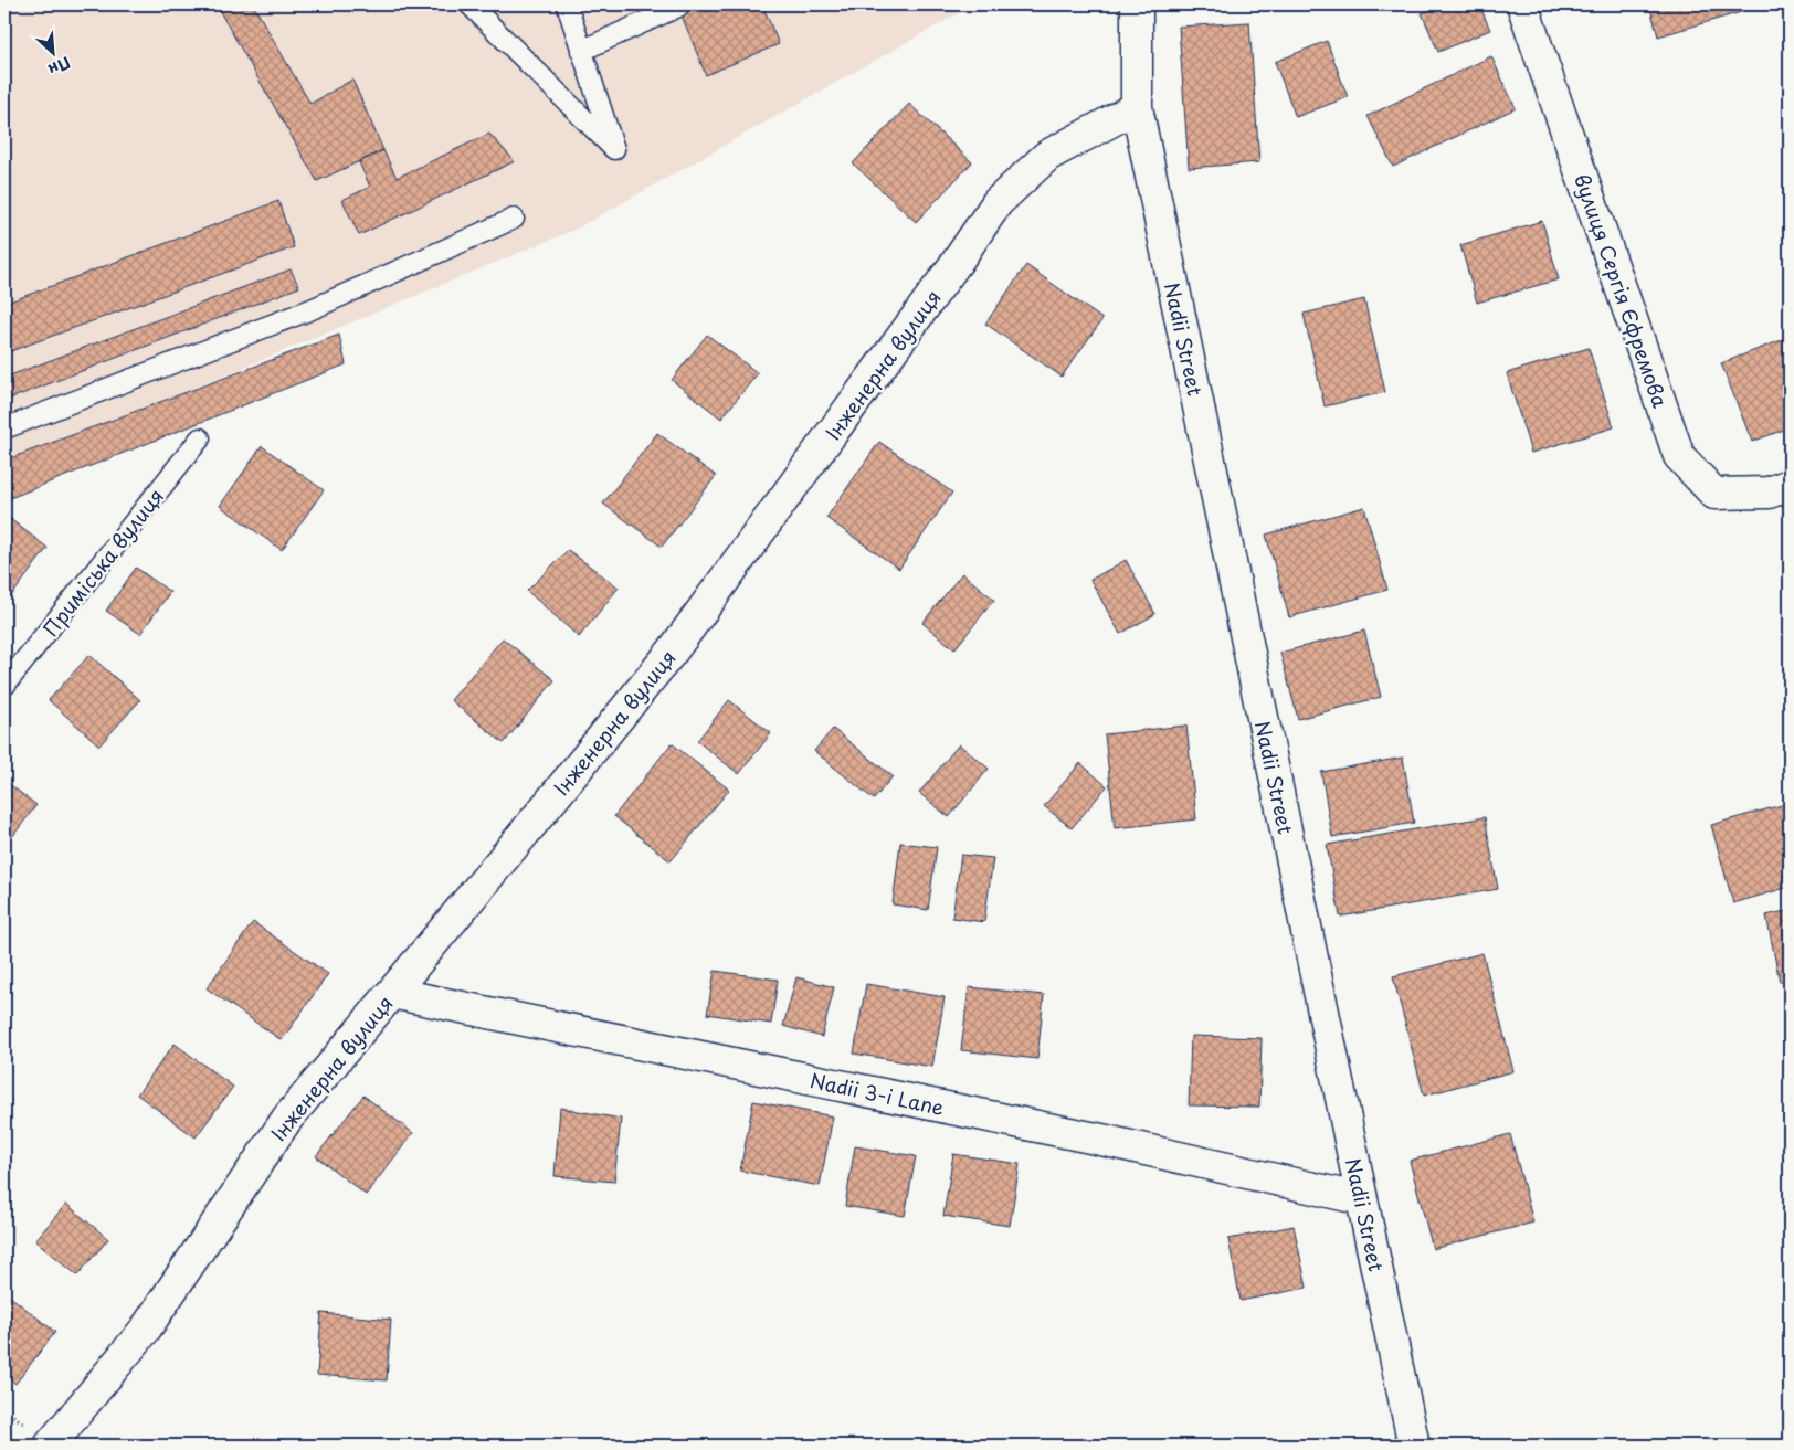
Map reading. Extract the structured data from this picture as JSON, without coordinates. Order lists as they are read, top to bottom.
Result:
{
  "streets": {
    "street": [
      "вулиця Сергія Єфремова",
      "Nadii Street",
      "Інженерна вулиця",
      "Nadii 3-i Lane"
    ],
    "lane": ["Приміська вулиця"]
  },
  "crossings": [
    ["Nadii Street", "Інженерна вулиця"],
    ["Nadii Street", "Nadii 3-i Lane"],
    ["Інженерна вулиця", "Nadii 3-i Lane"]
  ],
  "north": "bottom right"
}
